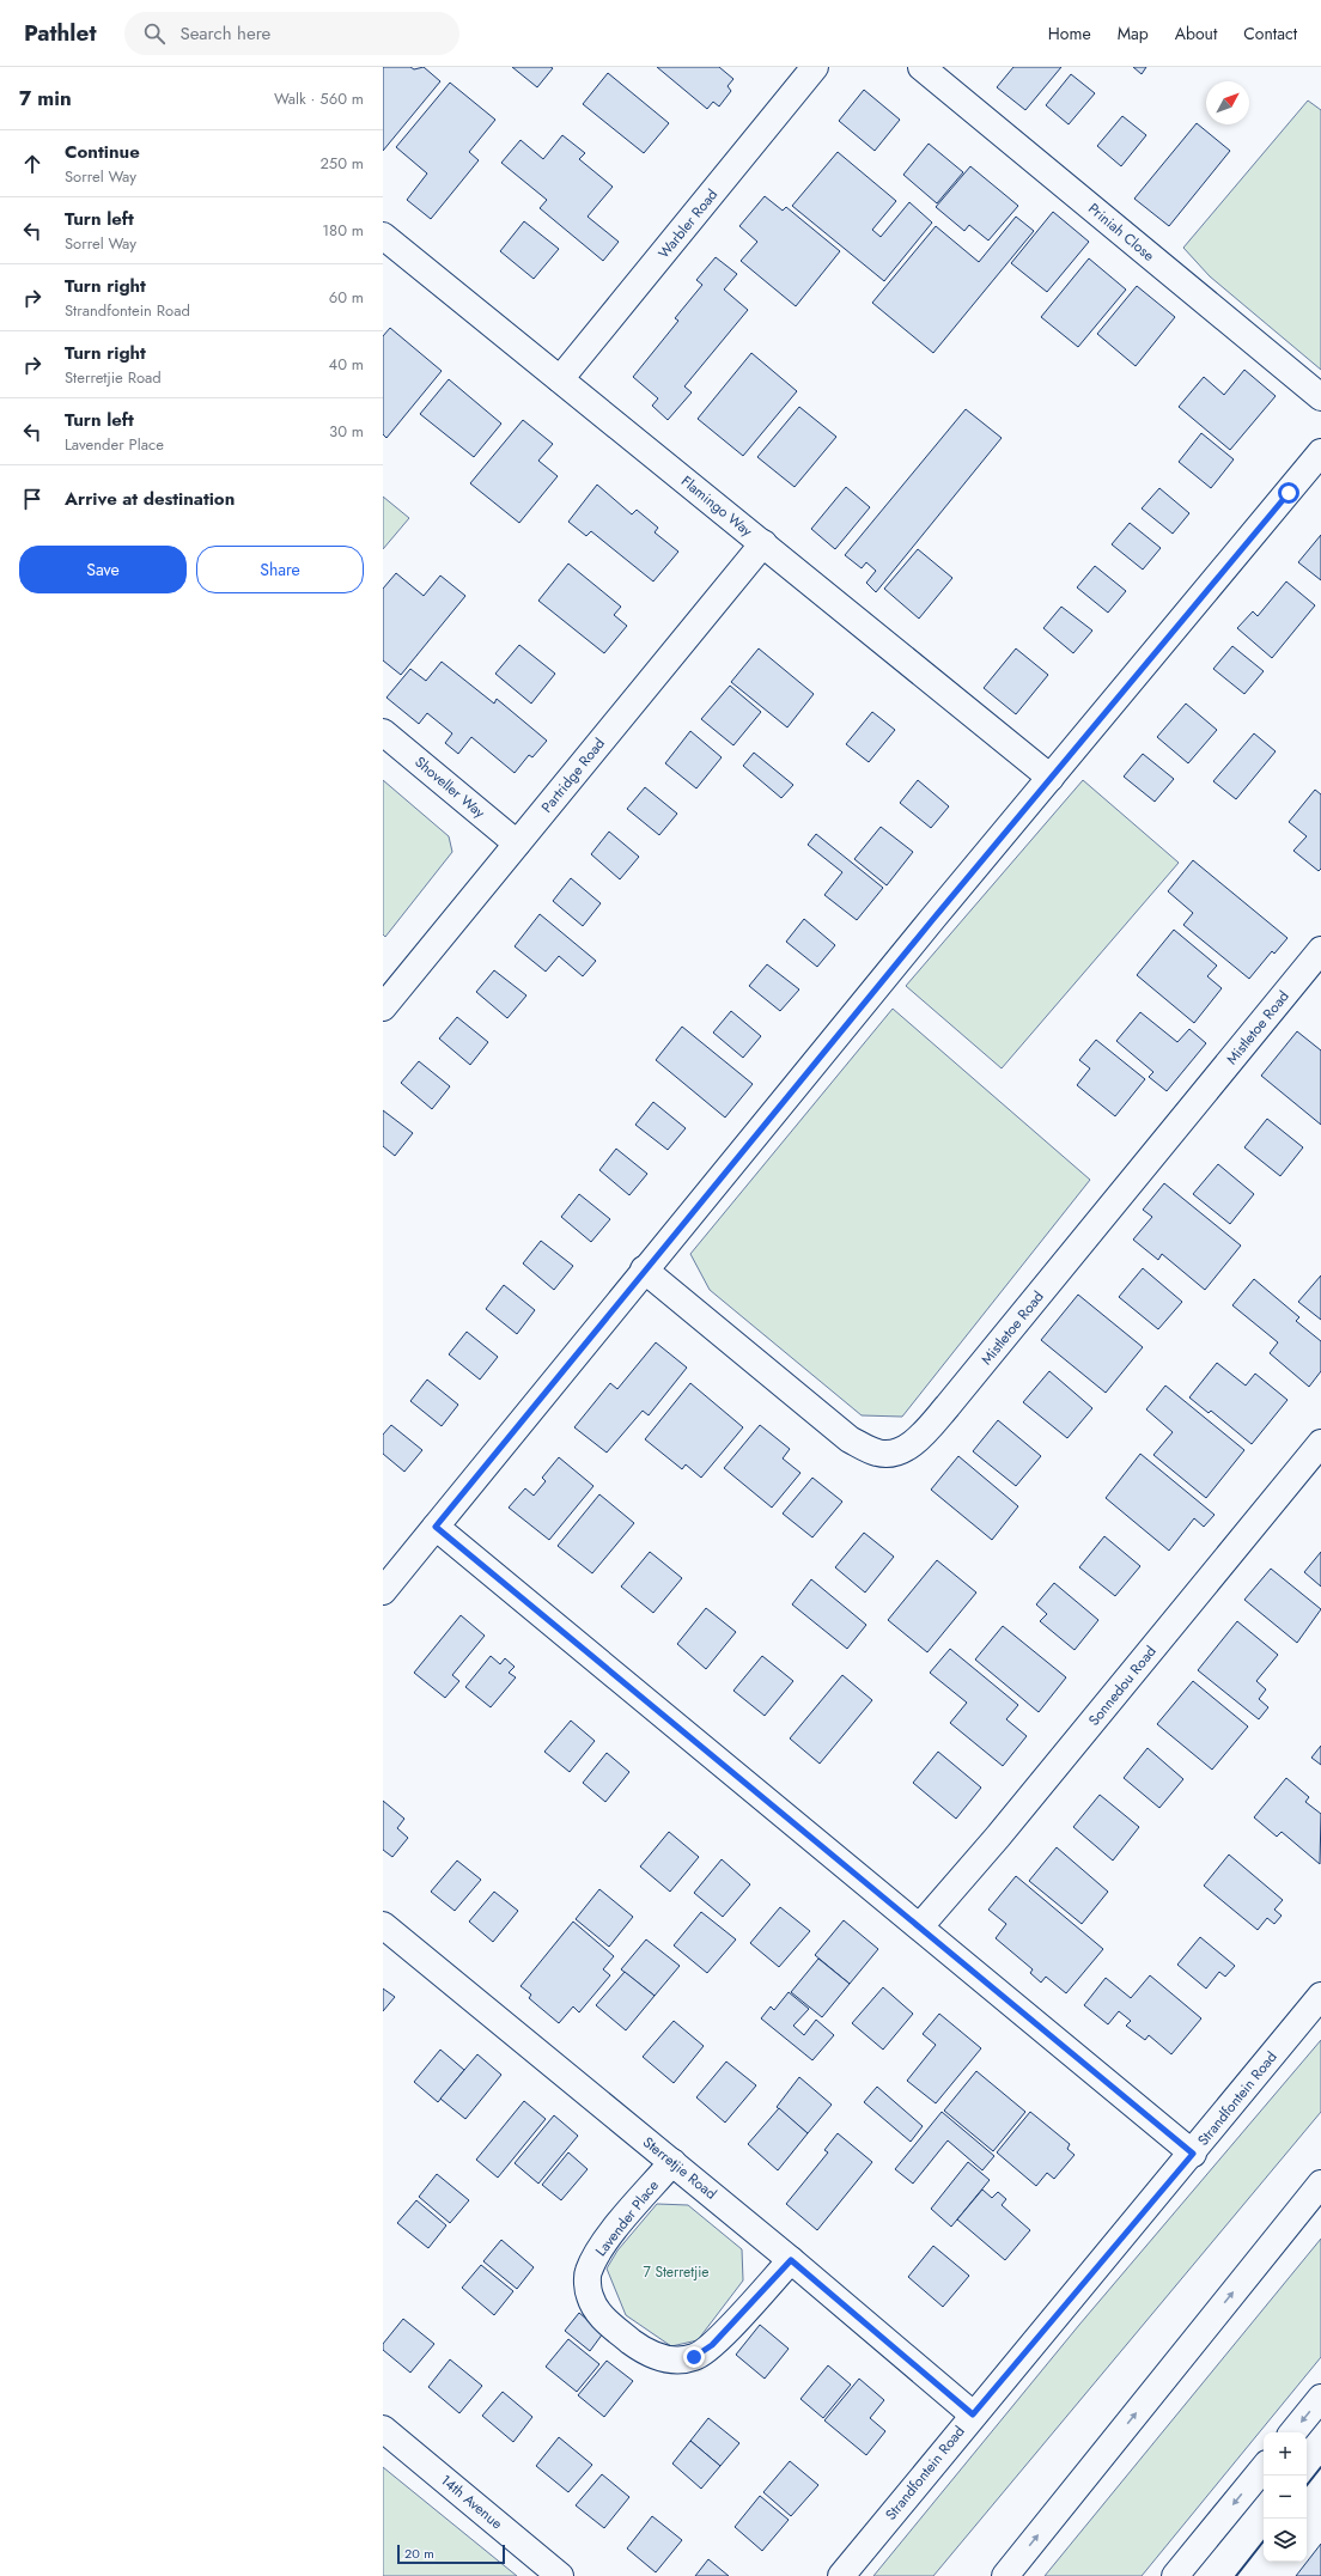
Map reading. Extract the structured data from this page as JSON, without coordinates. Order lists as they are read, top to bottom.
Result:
{
  "streets": {
    "street": [
      "Warbler Road",
      "Priniah Close",
      "Flamingo Way",
      "Partridge Road",
      "Shoveller Way",
      "Mistletoe Road",
      "Sonnedou Road",
      "Strandfontein Road",
      "Sterretjie Road",
      "Lavender Place",
      "14th Avenue"
    ]
  },
  "crossings": [
    ["Warbler Road", "Flamingo Way"],
    ["Flamingo Way", "Partridge Road"],
    ["Partridge Road", "Shoveller Way"],
    ["Strandfontein Road", "Sterretjie Road"],
    ["Sterretjie Road", "Lavender Place"]
  ],
  "parks": ["7 Sterretjie"],
  "scale_bar": "20 m",
  "north": "top right",
  "page": {
    "header": "Pathlet",
    "search": "Search here",
    "nav": [
      "Home",
      "Map",
      "About",
      "Contact"
    ],
    "heading": ["7 min", "Walk · 560 m"],
    "list": [
      ["Continue", "Sorrel Way", "250 m"],
      ["Turn left", "Sorrel Way", "180 m"],
      ["Turn right", "Strandfontein Road", "60 m"],
      ["Turn right", "Sterretjie Road", "40 m"],
      ["Turn left", "Lavender Place", "30 m"],
      "Arrive at destination"
    ],
    "buttons": ["Save", "Share"],
    "map_buttons": ["+", "−"],
    "scale": "20 m"
  }
}
